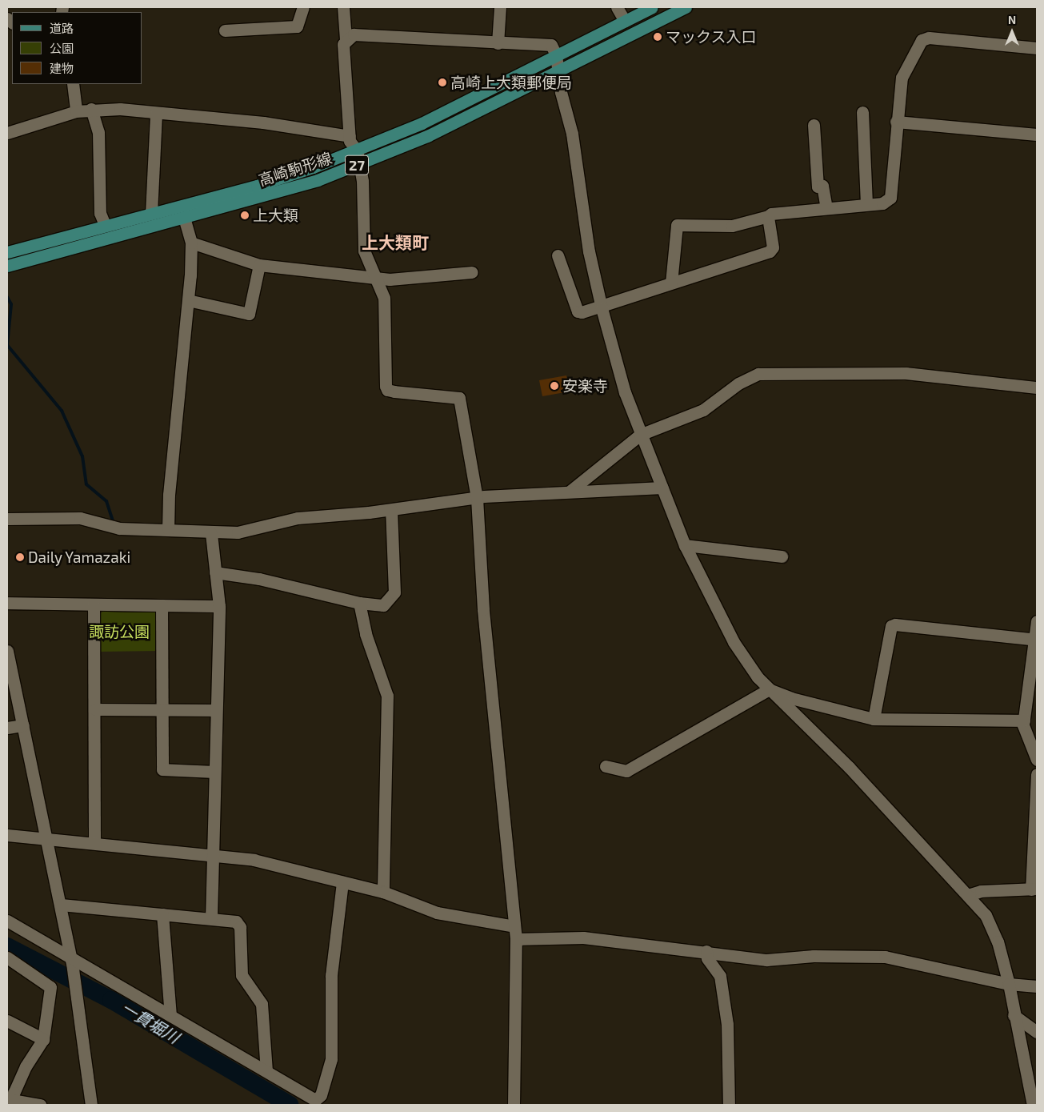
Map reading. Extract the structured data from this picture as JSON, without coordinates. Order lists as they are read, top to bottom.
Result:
{
  "streets": {
    "main road": ["27", "高崎駒形線"]
  },
  "districts": ["上大類町"],
  "water": ["一貫堀川"],
  "parks": ["諏訪公園"],
  "places": [
    "マックス入口",
    "高崎上大類郵便局",
    "上大類",
    "安楽寺",
    "Daily Yamazaki"
  ],
  "legend": ["道路", "公園", "建物"],
  "north": "top"
}
